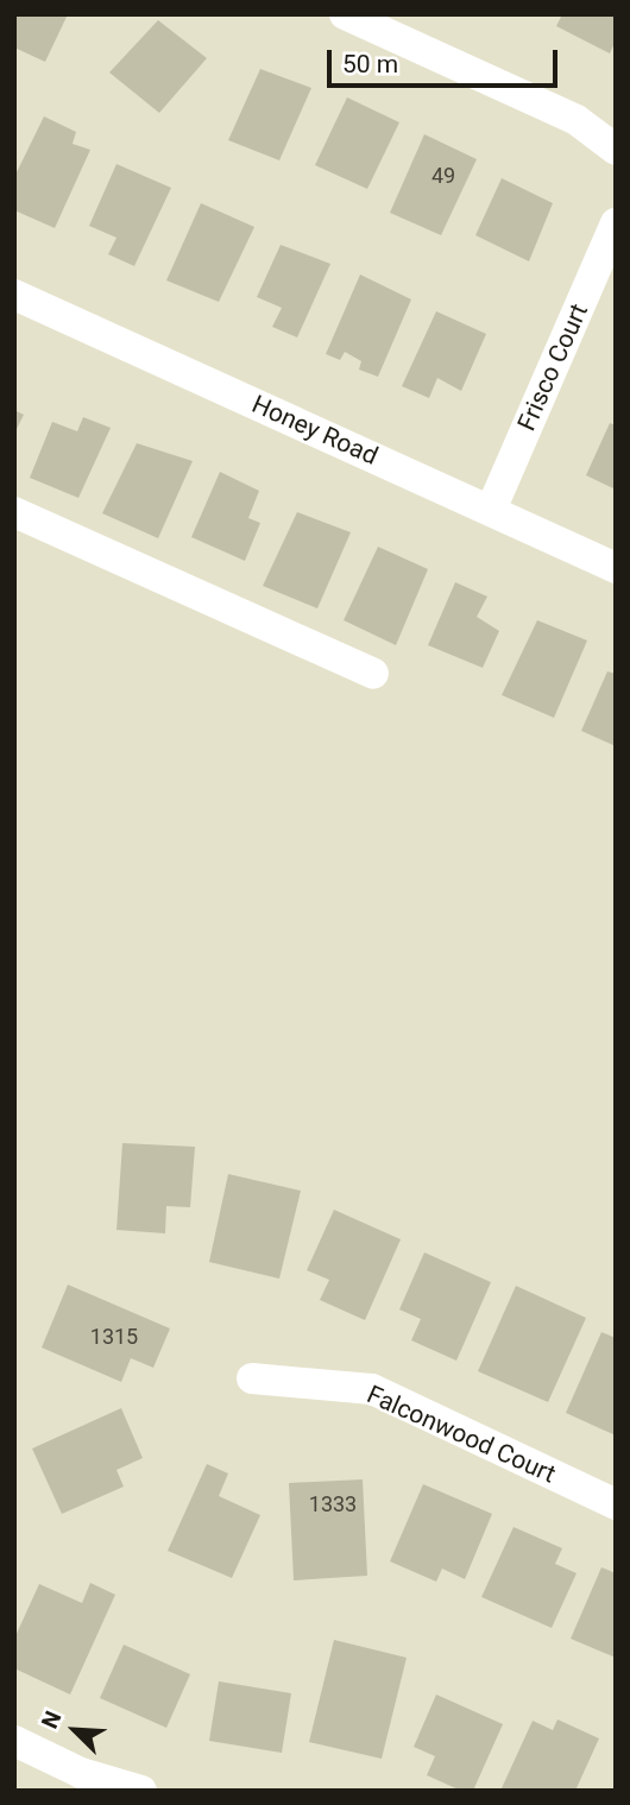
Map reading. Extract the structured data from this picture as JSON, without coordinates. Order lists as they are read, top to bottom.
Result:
{
  "streets": {
    "street": ["Frisco Court", "Honey Road", "Falconwood Court"]
  },
  "crossings": [
    ["Frisco Court", "Honey Road"]
  ],
  "house_numbers": ["49", "1315", "1333"],
  "scale_bar": "50 m",
  "north": "top left"
}
